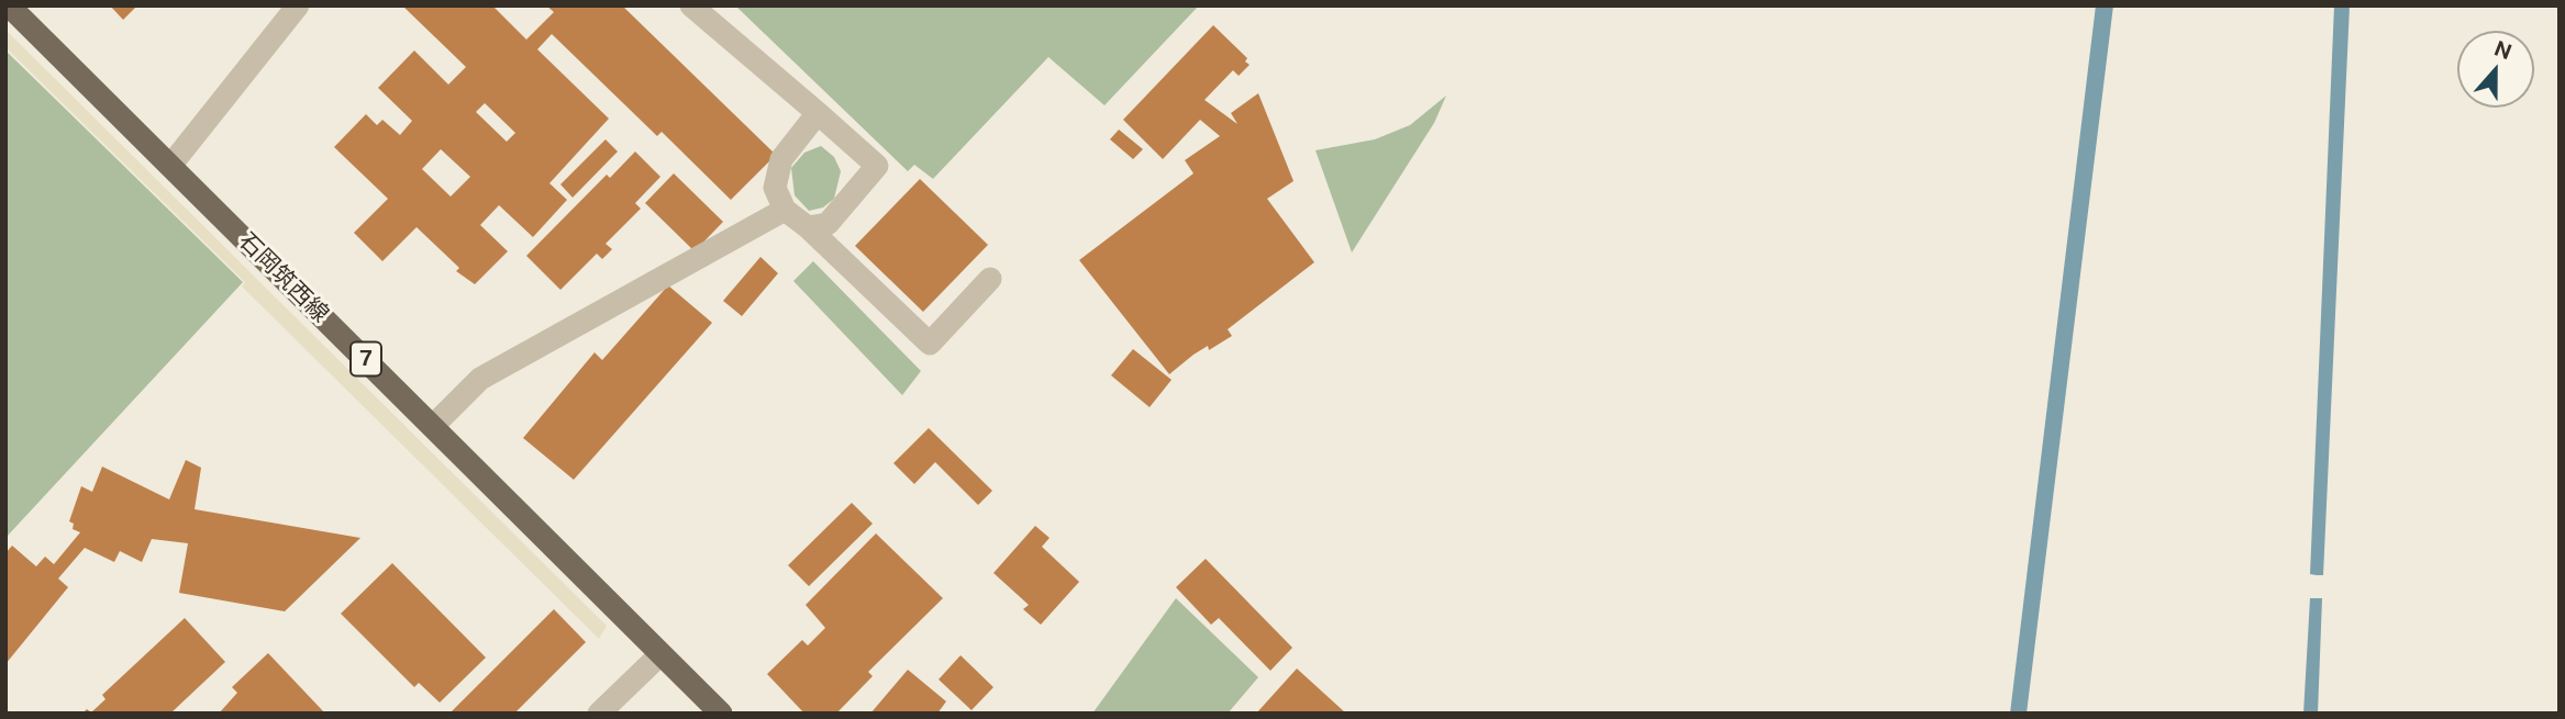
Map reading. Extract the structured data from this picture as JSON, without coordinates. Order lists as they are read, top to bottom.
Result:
{
  "streets": {
    "main road": ["石岡筑西線", "7"]
  },
  "north": "top"
}
